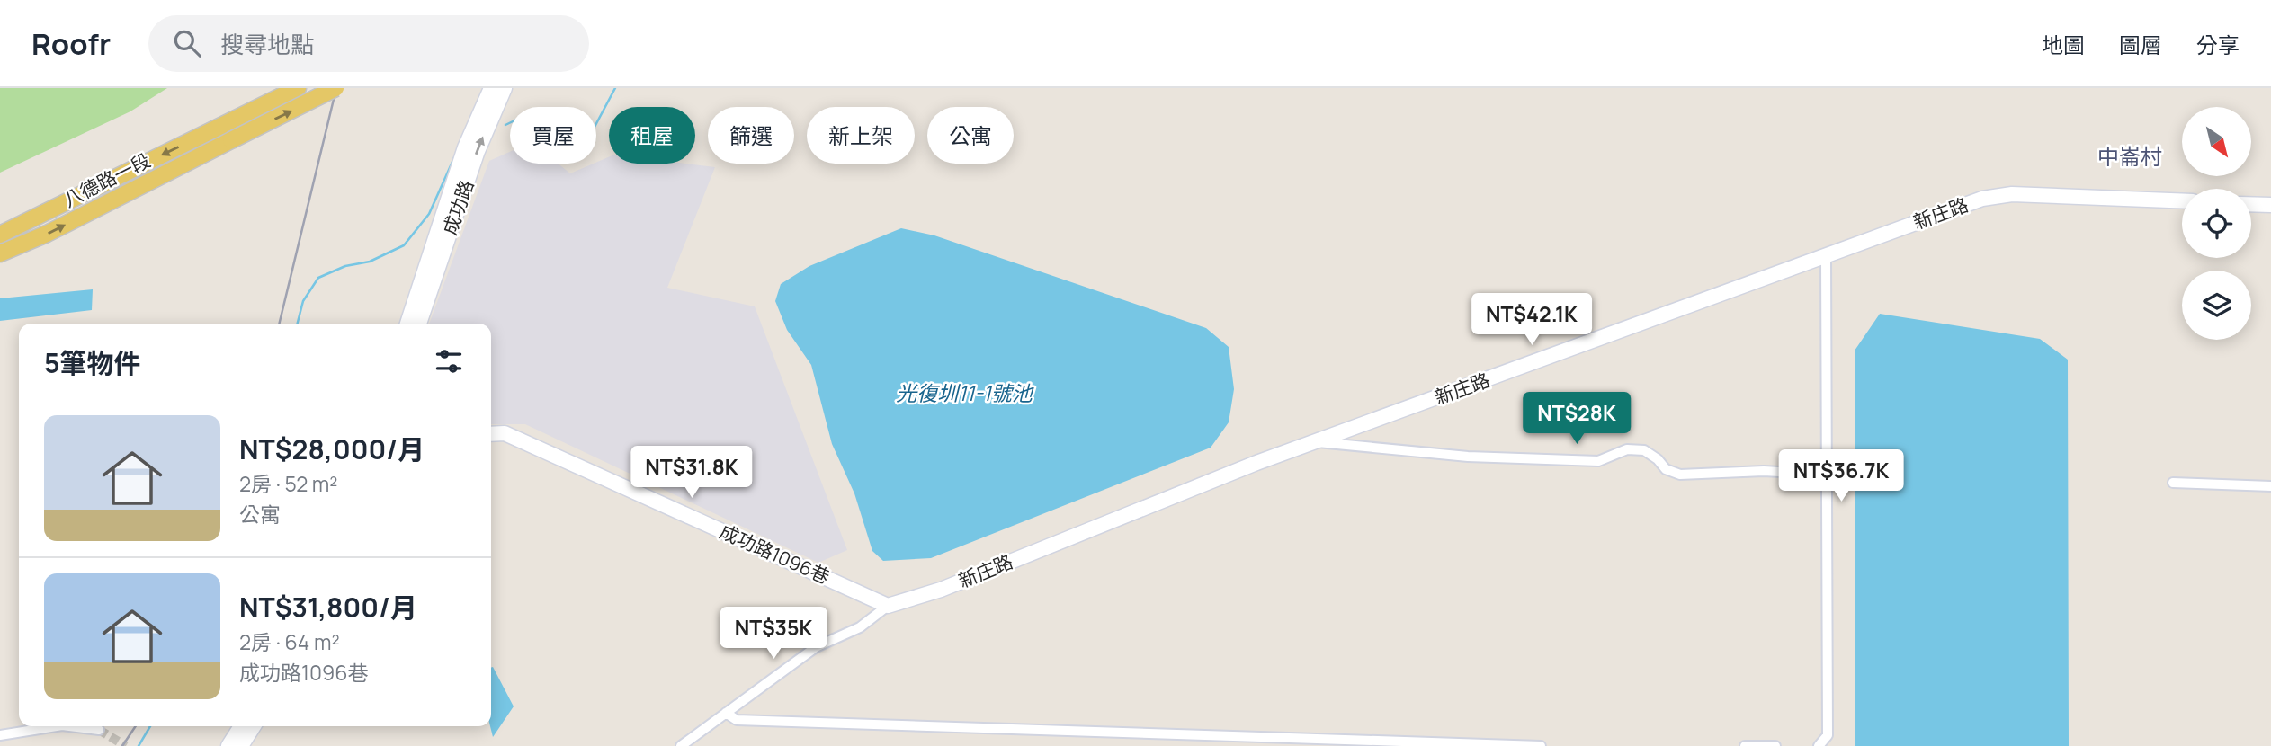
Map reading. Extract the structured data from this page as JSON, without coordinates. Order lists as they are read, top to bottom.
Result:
{
  "streets": {
    "main road": ["八德路一段"],
    "street": ["成功路", "新庄路", "成功路1096巷"]
  },
  "crossings": [
    ["新庄路", "成功路1096巷"]
  ],
  "districts": ["中崙村"],
  "water": ["光復圳11-1號池"],
  "north": "bottom right",
  "page": {
    "header": "Roofr",
    "search": "搜尋地點",
    "nav": ["地圖", "圖層", "分享"],
    "chip": [
      "買屋",
      "租屋",
      "篩選",
      "新上架",
      "公寓"
    ],
    "price": [
      "NT$42.1K",
      "NT$28K",
      "NT$31.8K",
      "NT$36.7K",
      "NT$35K"
    ],
    "heading": "5筆物件",
    "list": [
      {
        "name": "NT$28,000/月",
        "note": "2房 · 52 m² · 公寓"
      },
      {
        "name": "NT$31,800/月",
        "note": "2房 · 64 m² · 成功路1096巷"
      }
    ]
  }
}
